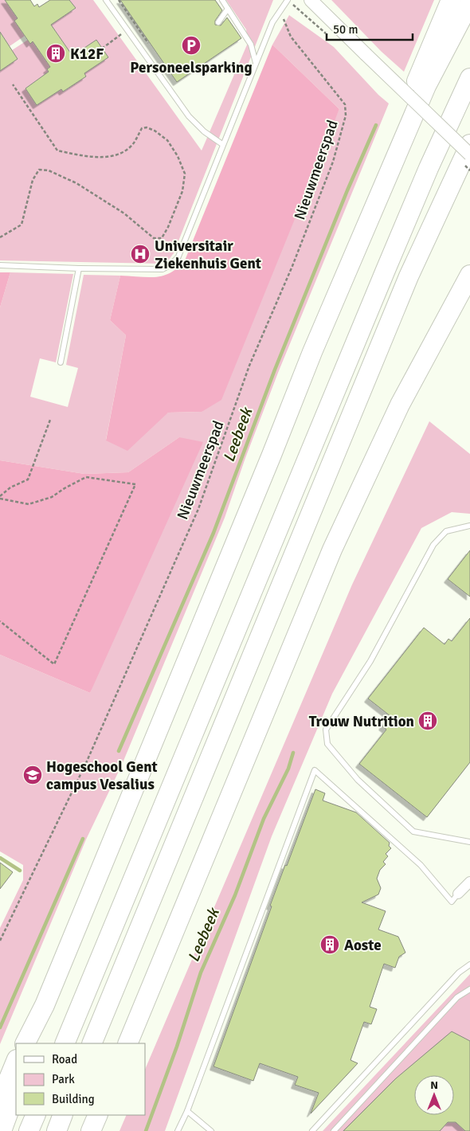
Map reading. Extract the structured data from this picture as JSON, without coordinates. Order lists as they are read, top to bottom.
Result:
{
  "streets": {
    "path": ["Nieuwmeerspad"]
  },
  "water": ["Leebeek"],
  "places": {
    "parking": ["Personeelsparking"],
    "building": ["K12F", "Trouw Nutrition", "Aoste"],
    "hospital": ["Universitair Ziekenhuis Gent"],
    "school or university": ["Hogeschool Gent campus Vesalius"]
  },
  "legend": ["Road", "Park", "Building"],
  "scale_bar": "50 m",
  "north": "top"
}
